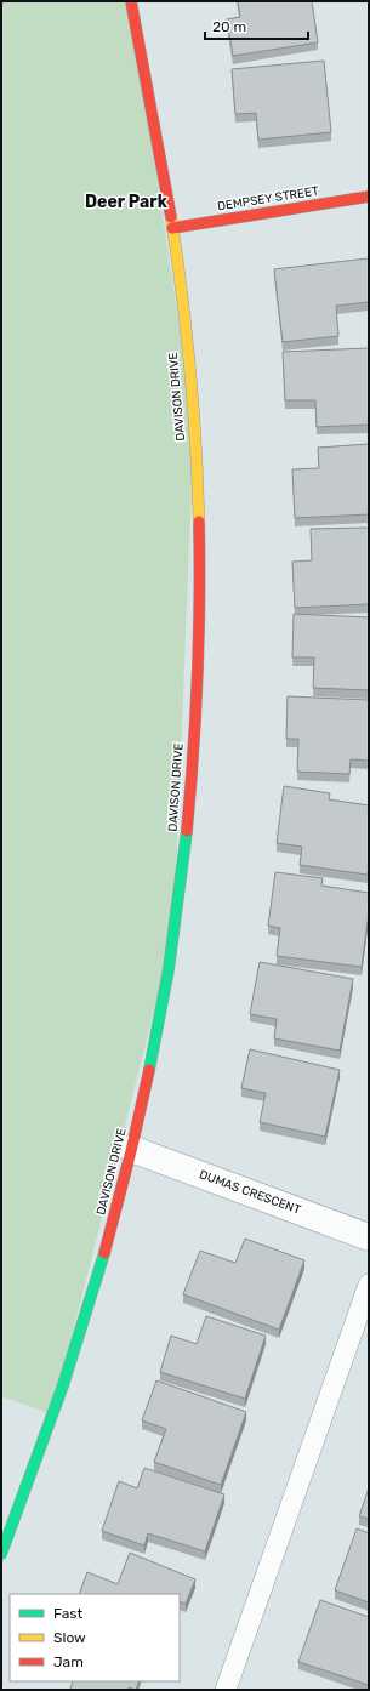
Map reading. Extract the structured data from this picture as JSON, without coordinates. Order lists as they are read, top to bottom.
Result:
{
  "streets": {
    "street": ["DEMPSEY STREET", "DAVISON DRIVE", "DUMAS CRESCENT"]
  },
  "crossings": [
    ["DEMPSEY STREET", "DAVISON DRIVE"],
    ["DAVISON DRIVE", "DUMAS CRESCENT"]
  ],
  "districts": ["Deer Park"],
  "legend": ["Fast", "Slow", "Jam"],
  "scale_bar": "20 m"
}
